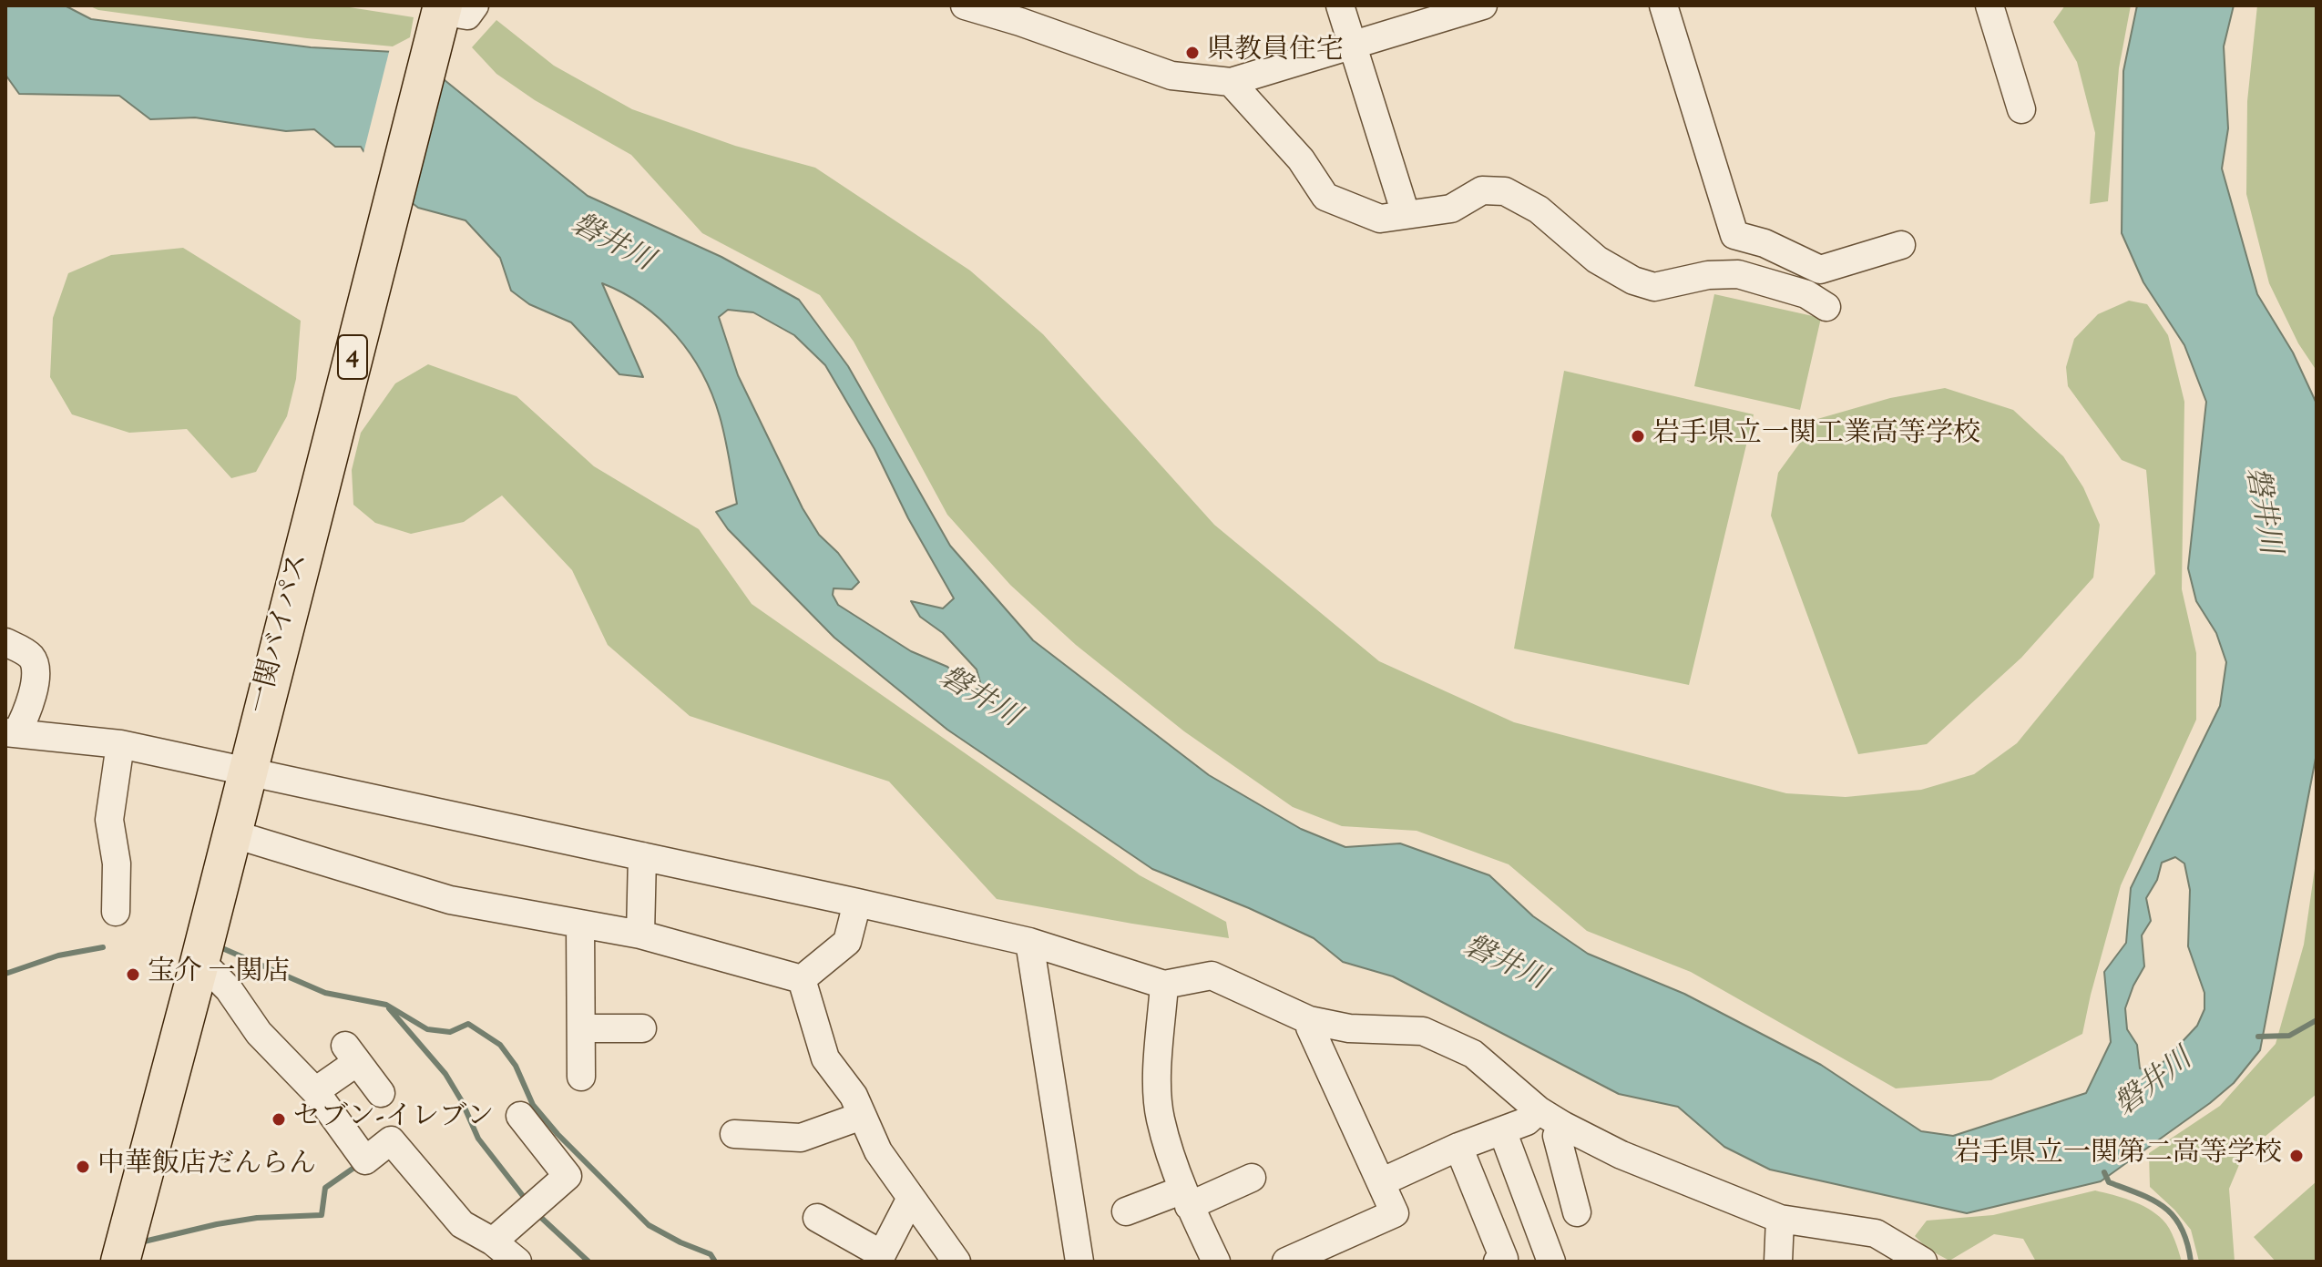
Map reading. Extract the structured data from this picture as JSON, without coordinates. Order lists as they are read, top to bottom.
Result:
{
  "streets": {
    "highway": ["4", "一関バイパス"]
  },
  "water": ["磐井川"],
  "places": [
    "県教員住宅",
    "岩手県立一関工業高等学校",
    "宝介 一関店",
    "セブン-イレブン",
    "岩手県立一関第二高等学校",
    "中華飯店だんらん"
  ]
}
